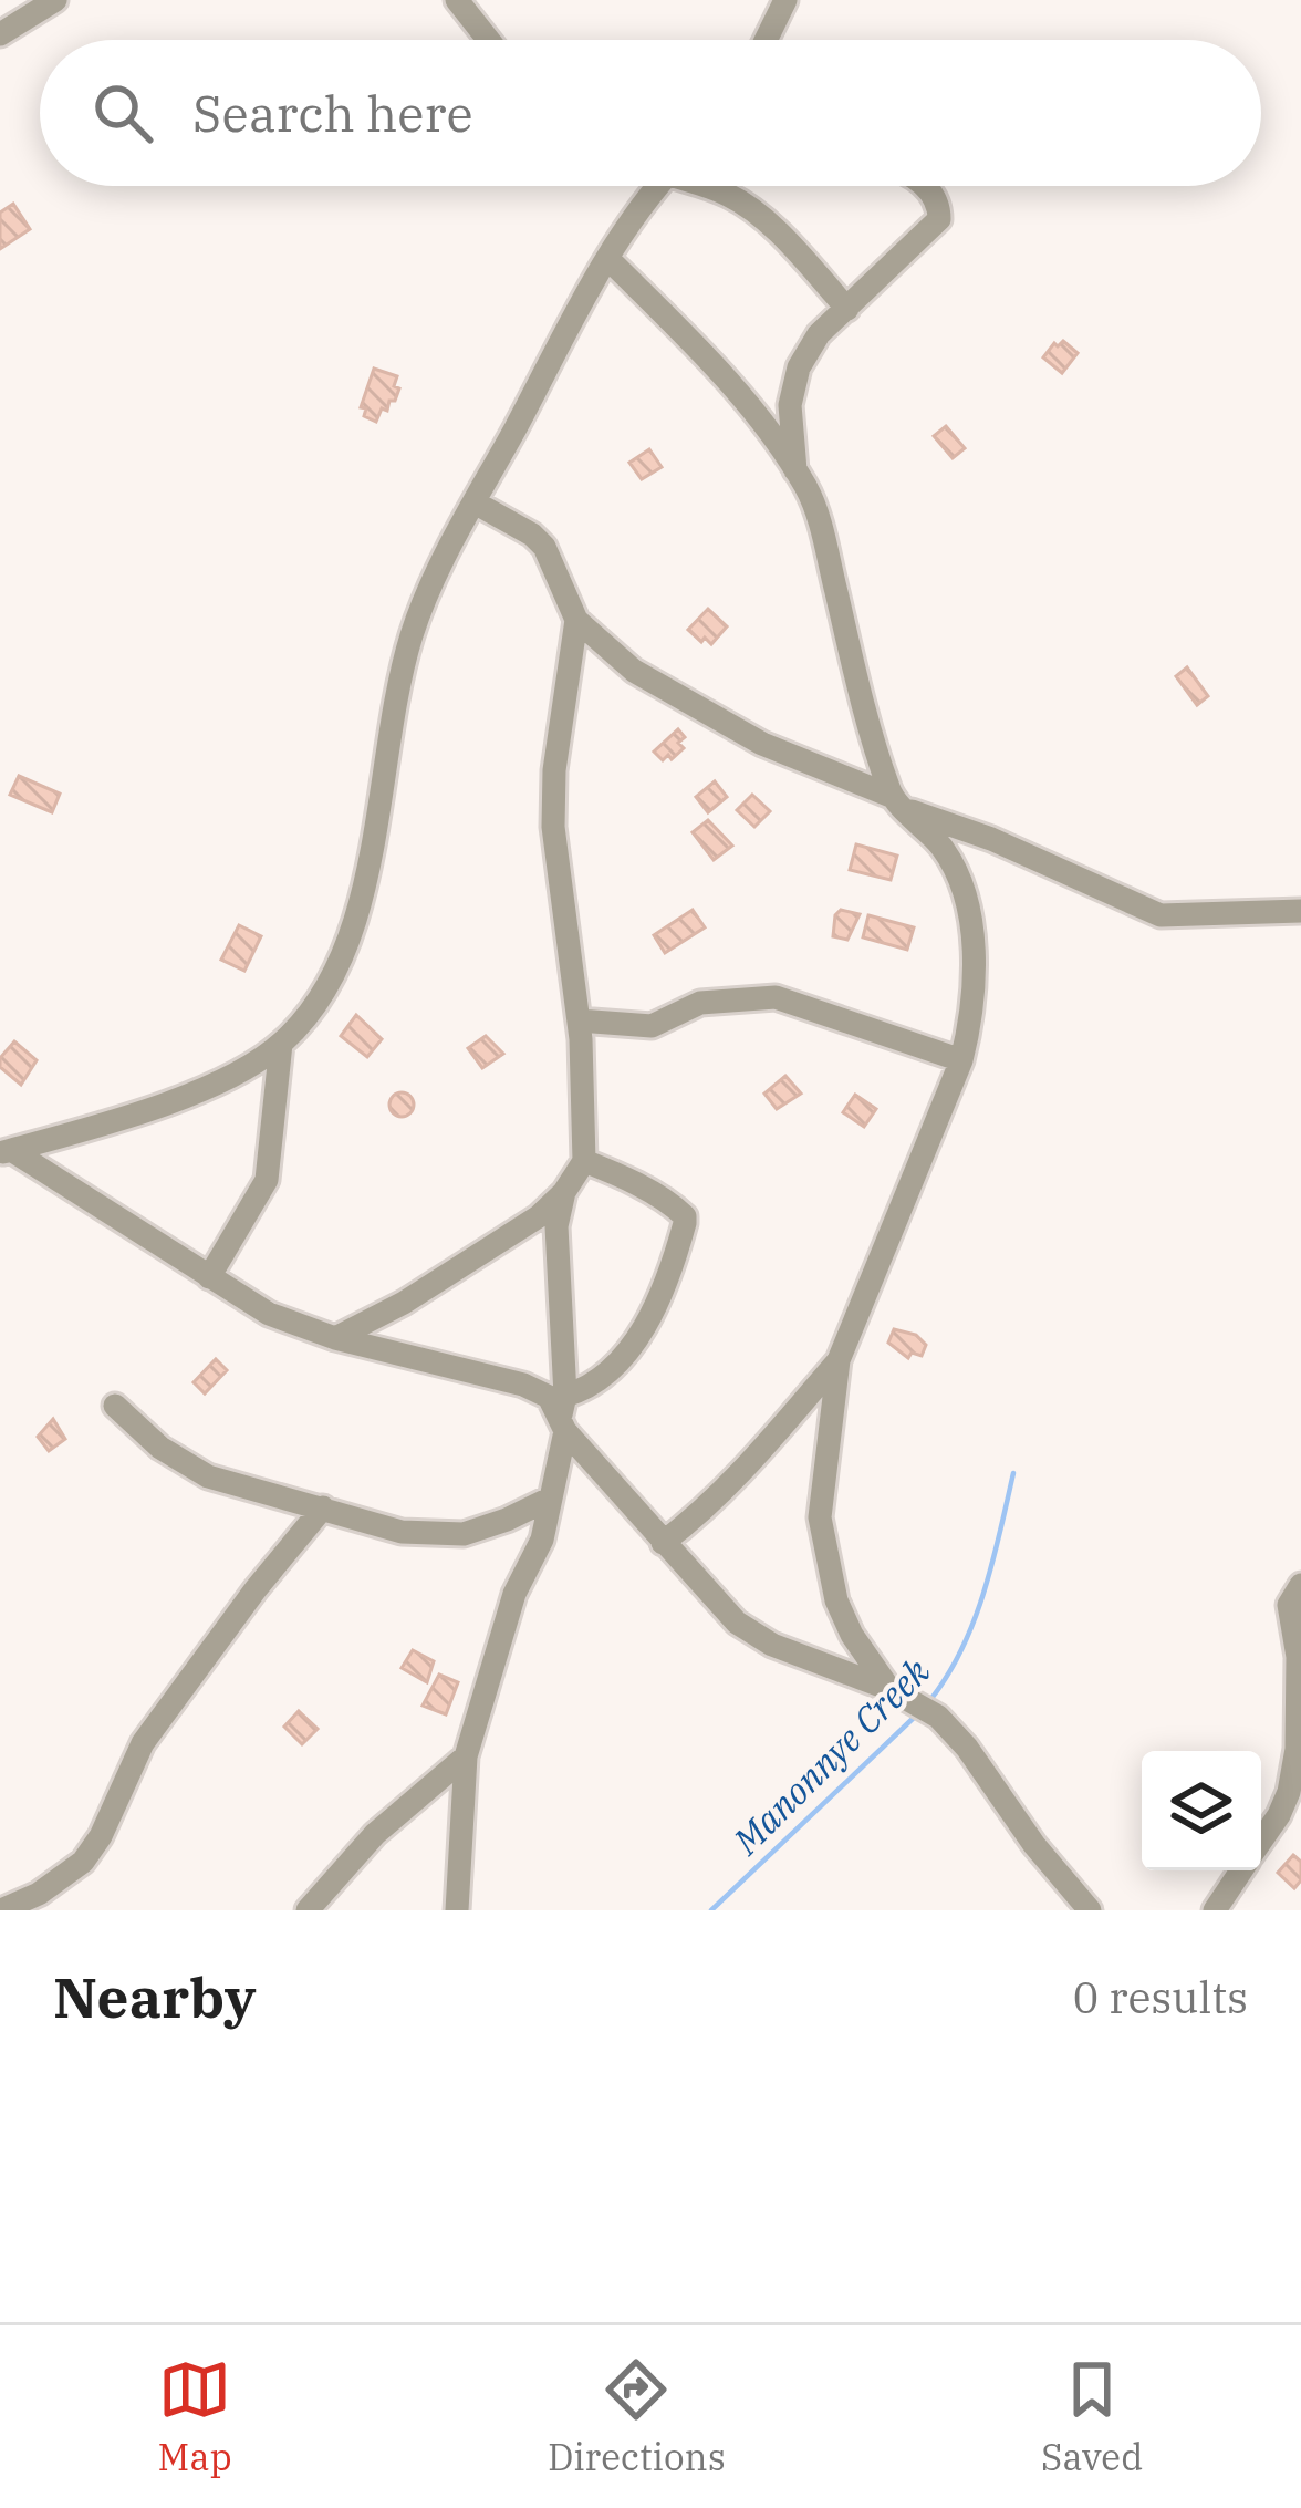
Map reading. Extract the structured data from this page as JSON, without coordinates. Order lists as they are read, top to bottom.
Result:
{
  "water": ["Manonnye Creek"],
  "page": {
    "search": "Search here",
    "heading": ["Nearby", "0 results"],
    "nav": ["Map", "Directions", "Saved"]
  }
}
